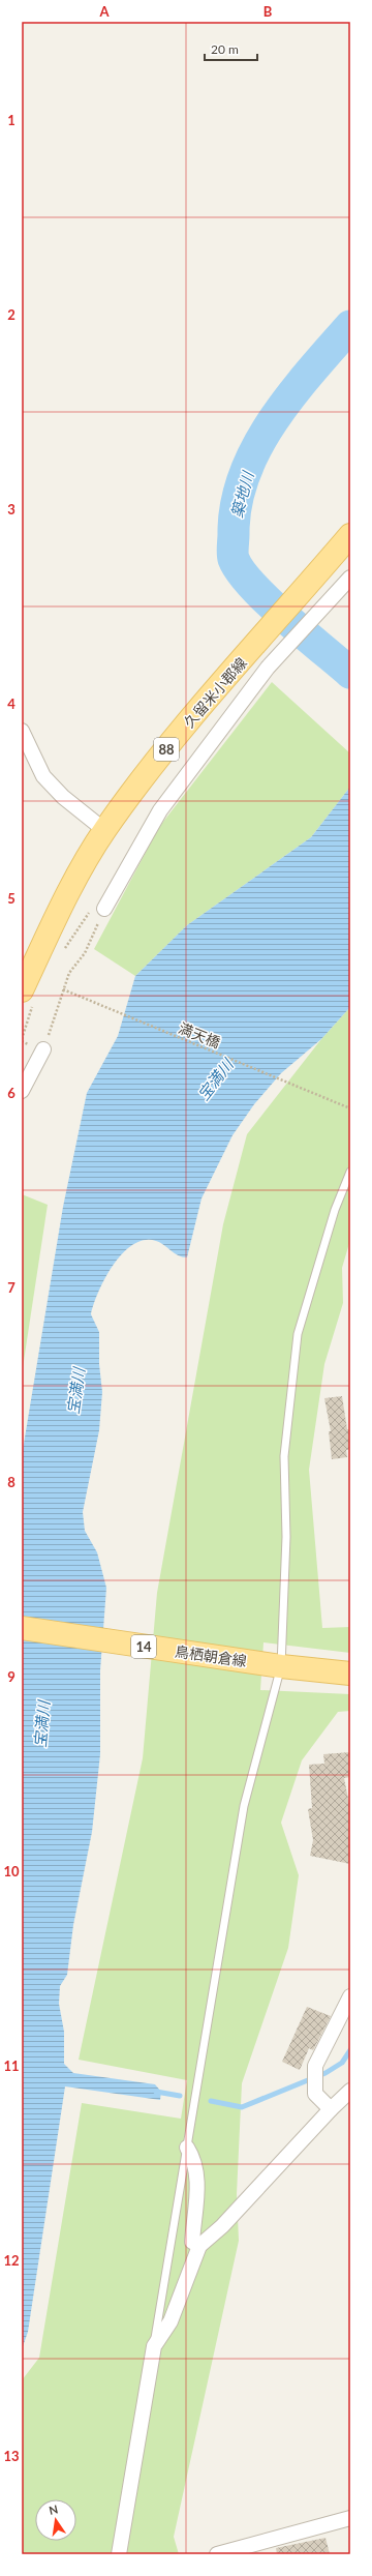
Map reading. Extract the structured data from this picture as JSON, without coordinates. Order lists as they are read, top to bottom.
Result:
{
  "streets": {
    "main road": [
      "久留米小郡線",
      "88",
      "14",
      "鳥栖朝倉線"
    ],
    "path": ["満天橋"]
  },
  "water": ["築地川", "宝満川"],
  "scale_bar": "20 m",
  "north": "top",
  "grid": {
    "columns": ["A", "B"],
    "rows": [
      "1",
      "2",
      "3",
      "4",
      "5",
      "6",
      "7",
      "8",
      "9",
      "10",
      "11",
      "12",
      "13"
    ]
  }
}
